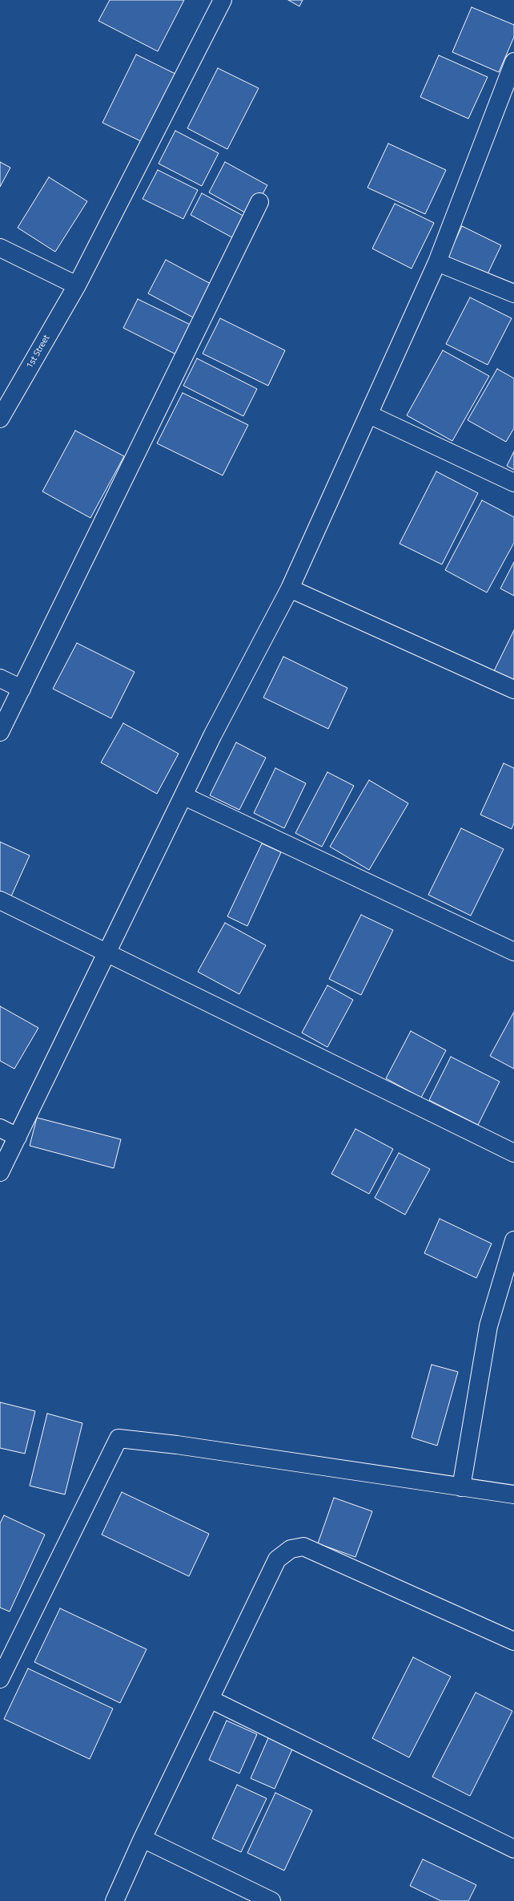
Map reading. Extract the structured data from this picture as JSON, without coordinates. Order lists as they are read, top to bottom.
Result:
{
  "streets": {
    "street": ["1st Street"]
  }
}
